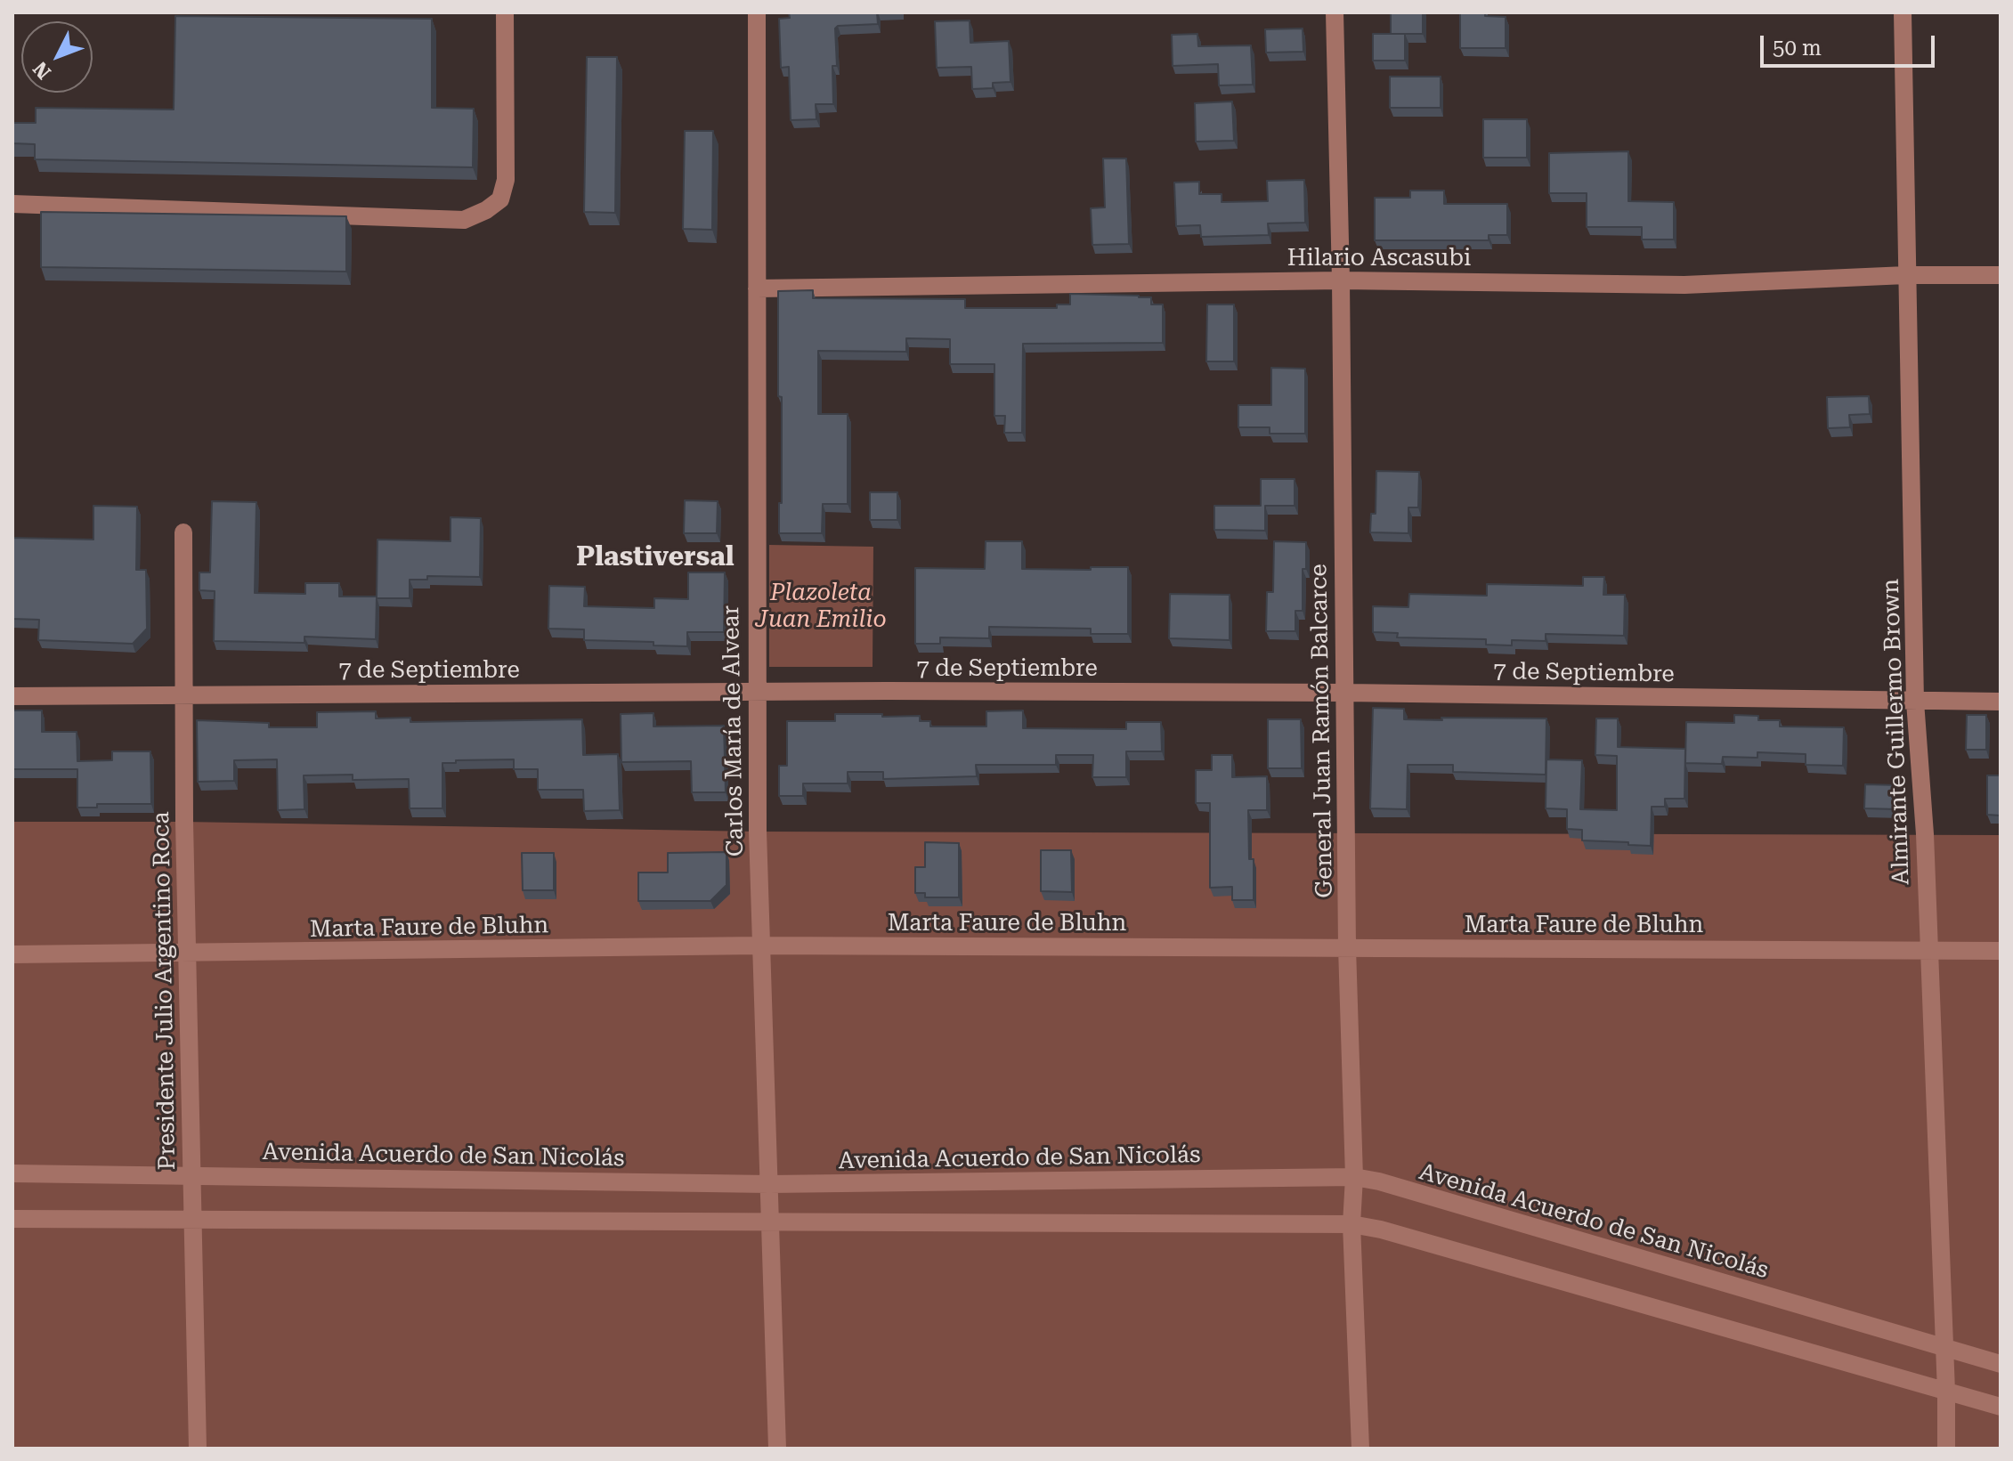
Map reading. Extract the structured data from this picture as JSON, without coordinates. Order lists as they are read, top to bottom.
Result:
{
  "streets": {
    "street": [
      "Hilario Ascasubi",
      "7 de Septiembre",
      "Carlos María de Alvear",
      "General Juan Ramón Balcarce",
      "Almirante Guillermo Brown",
      "Marta Faure de Bluhn",
      "Presidente Julio Argentino Roca",
      "Avenida Acuerdo de San Nicolás"
    ]
  },
  "crossings": [
    ["Hilario Ascasubi", "Carlos María de Alvear"],
    ["Hilario Ascasubi", "General Juan Ramón Balcarce"],
    ["Hilario Ascasubi", "Almirante Guillermo Brown"],
    ["7 de Septiembre", "Carlos María de Alvear"],
    ["7 de Septiembre", "General Juan Ramón Balcarce"],
    ["7 de Septiembre", "Almirante Guillermo Brown"],
    ["7 de Septiembre", "Presidente Julio Argentino Roca"],
    ["Carlos María de Alvear", "Marta Faure de Bluhn"],
    ["Carlos María de Alvear", "Avenida Acuerdo de San Nicolás"],
    ["General Juan Ramón Balcarce", "Marta Faure de Bluhn"],
    ["General Juan Ramón Balcarce", "Avenida Acuerdo de San Nicolás"],
    ["Almirante Guillermo Brown", "Marta Faure de Bluhn"],
    ["Almirante Guillermo Brown", "Avenida Acuerdo de San Nicolás"],
    ["Marta Faure de Bluhn", "Presidente Julio Argentino Roca"],
    ["Presidente Julio Argentino Roca", "Avenida Acuerdo de San Nicolás"]
  ],
  "districts": ["Plastiversal"],
  "parks": ["Plazoleta Juan Emilio"],
  "scale_bar": "50 m",
  "north": "bottom left"
}
